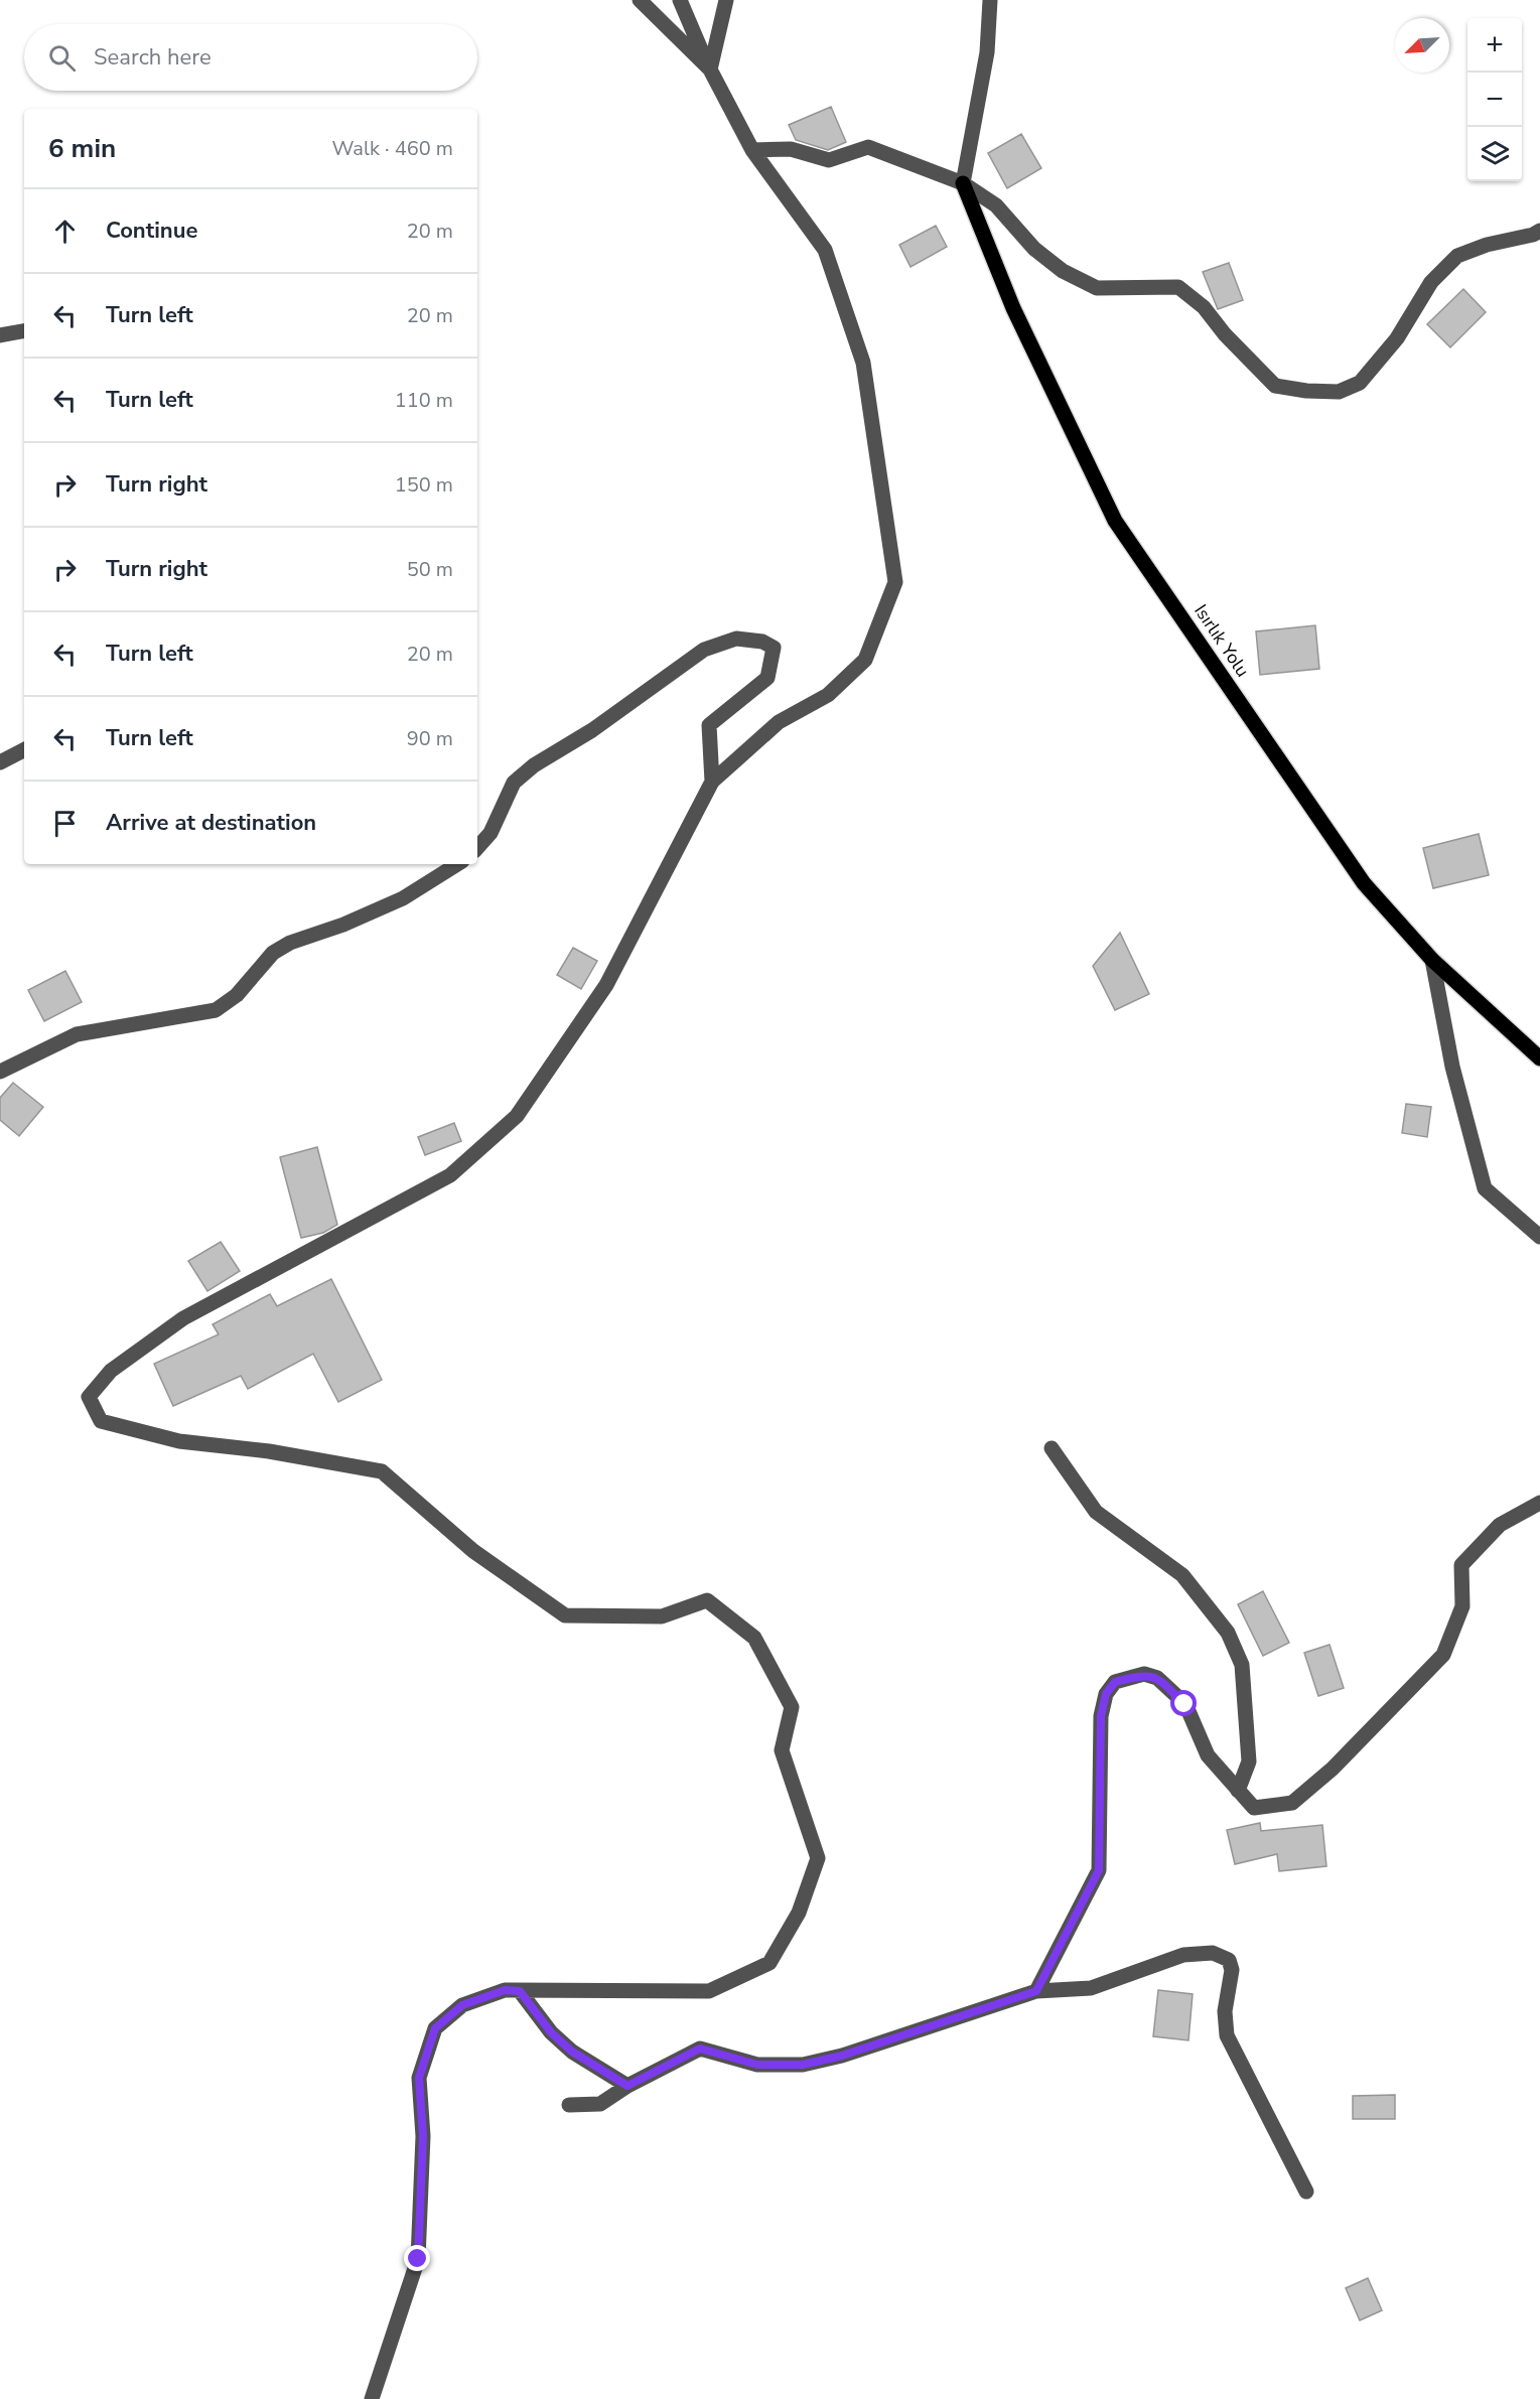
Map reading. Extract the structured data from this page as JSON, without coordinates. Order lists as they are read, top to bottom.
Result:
{
  "streets": {
    "main road": ["Isırlık Yolu"]
  },
  "north": "bottom left",
  "page": {
    "map_buttons": ["+", "−"],
    "search": "Search here",
    "heading": ["6 min", "Walk · 460 m"],
    "list": [
      ["Continue", "20 m"],
      ["Turn left", "20 m"],
      ["Turn left", "110 m"],
      ["Turn right", "150 m"],
      ["Turn right", "50 m"],
      ["Turn left", "20 m"],
      ["Turn left", "90 m"],
      "Arrive at destination"
    ]
  }
}
